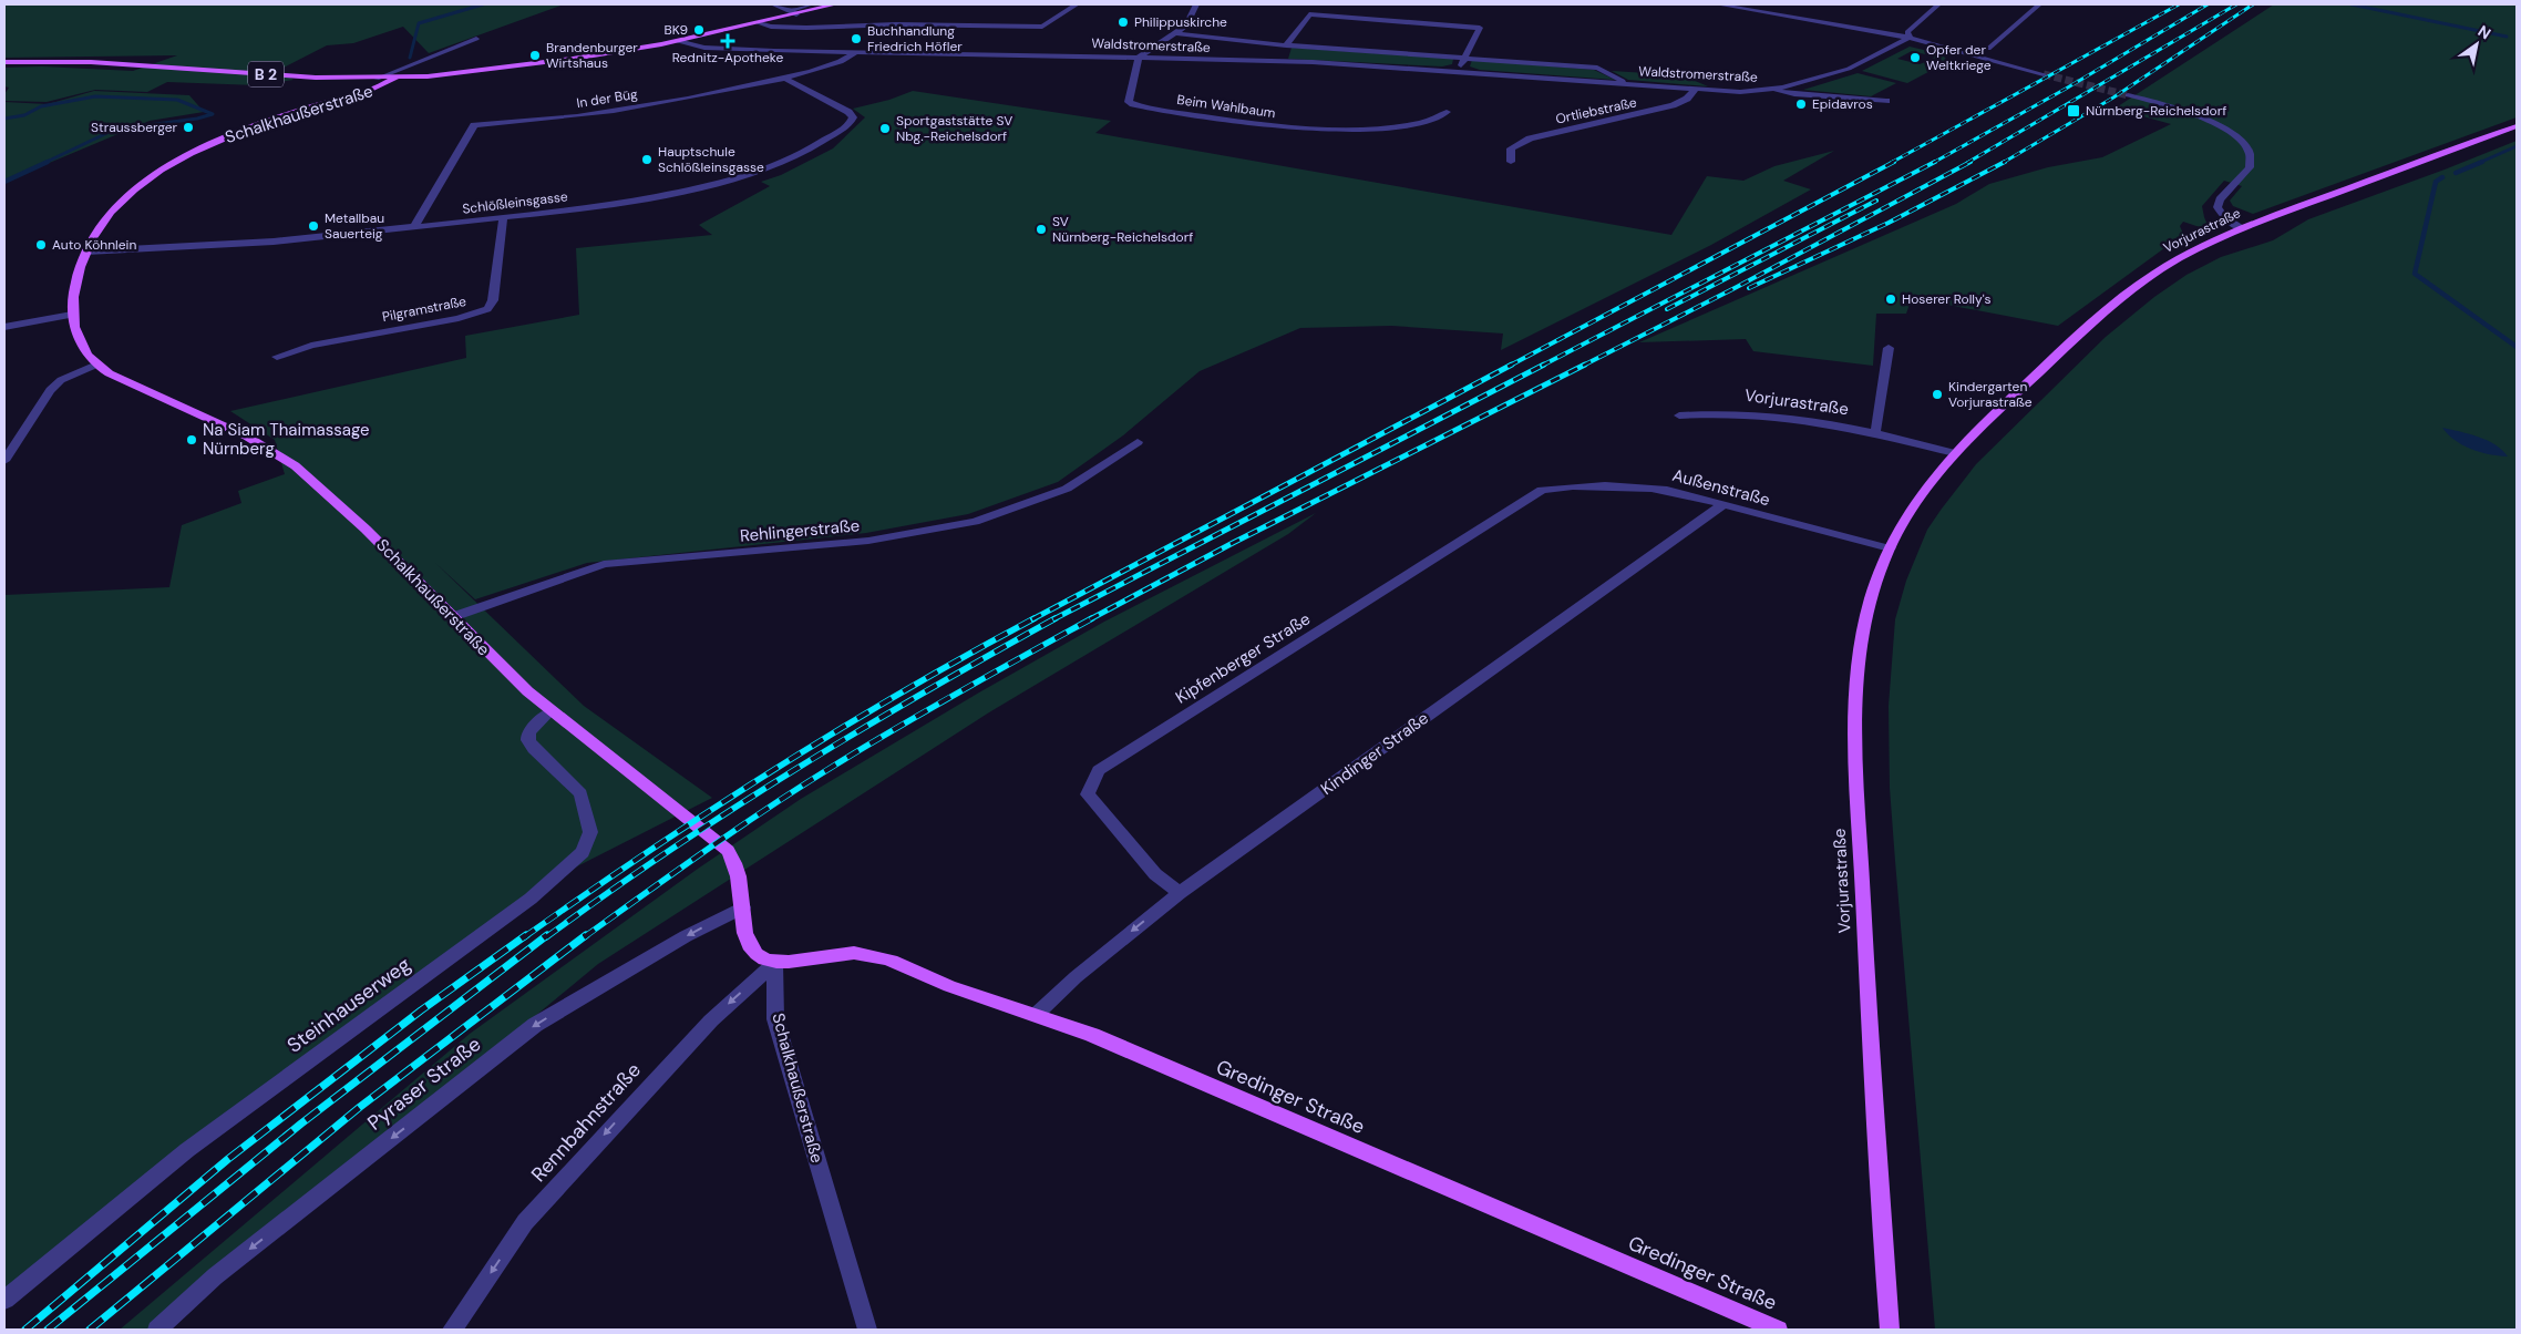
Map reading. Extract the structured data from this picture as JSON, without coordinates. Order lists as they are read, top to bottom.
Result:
{
  "streets": {
    "main road": [
      "B 2",
      "Schalkhaußerstraße",
      "Vorjurastraße",
      "Gredinger Straße"
    ],
    "street": [
      "Waldstromerstraße",
      "In der Büg",
      "Beim Wahlbaum",
      "Ortliebstraße",
      "Schlößleinsgasse",
      "Pilgramstraße",
      "Außenstraße",
      "Rehlingerstraße",
      "Kipfenberger Straße",
      "Kindinger Straße",
      "Steinhauserweg",
      "Pyraser Straße",
      "Rennbahnstraße"
    ]
  },
  "crossings": [
    ["Waldstromerstraße", "B 2"],
    ["Waldstromerstraße", "In der Büg"],
    ["Waldstromerstraße", "Beim Wahlbaum"],
    ["Waldstromerstraße", "Ortliebstraße"],
    ["B 2", "Schalkhaußerstraße"],
    ["In der Büg", "Schlößleinsgasse"],
    ["Schalkhaußerstraße", "Schlößleinsgasse"],
    ["Schalkhaußerstraße", "Rehlingerstraße"],
    ["Schalkhaußerstraße", "Steinhauserweg"],
    ["Schalkhaußerstraße", "Pyraser Straße"],
    ["Schalkhaußerstraße", "Gredinger Straße"],
    ["Schalkhaußerstraße", "Rennbahnstraße"],
    ["Schlößleinsgasse", "Pilgramstraße"],
    ["Vorjurastraße", "Außenstraße"],
    ["Außenstraße", "Kipfenberger Straße"],
    ["Außenstraße", "Kindinger Straße"],
    ["Kipfenberger Straße", "Kindinger Straße"],
    ["Kindinger Straße", "Gredinger Straße"],
    ["Gredinger Straße", "Rennbahnstraße"]
  ],
  "one_way": ["Pyraser Straße", "Rennbahnstraße"],
  "places": {
    "other": [
      "Philippuskirche",
      "BK9",
      "Buchhandlung Friedrich Höfler",
      "Brandenburger Wirtshaus",
      "Opfer der Weltkriege",
      "Epidavros",
      "Straussberger",
      "Sportgaststätte SV Nbg.-Reichelsdorf",
      "Hauptschule Schlößleinsgasse",
      "Metallbau Sauerteig",
      "SV Nürnberg-Reichelsdorf",
      "Auto Köhnlein",
      "Hoserer Rolly's",
      "Kindergarten Vorjurastraße",
      "Na Siam Thaimassage Nürnberg"
    ],
    "health": ["Rednitz-Apotheke"],
    "transit": ["Nürnberg-Reichelsdorf"]
  },
  "north": "top right"
}
